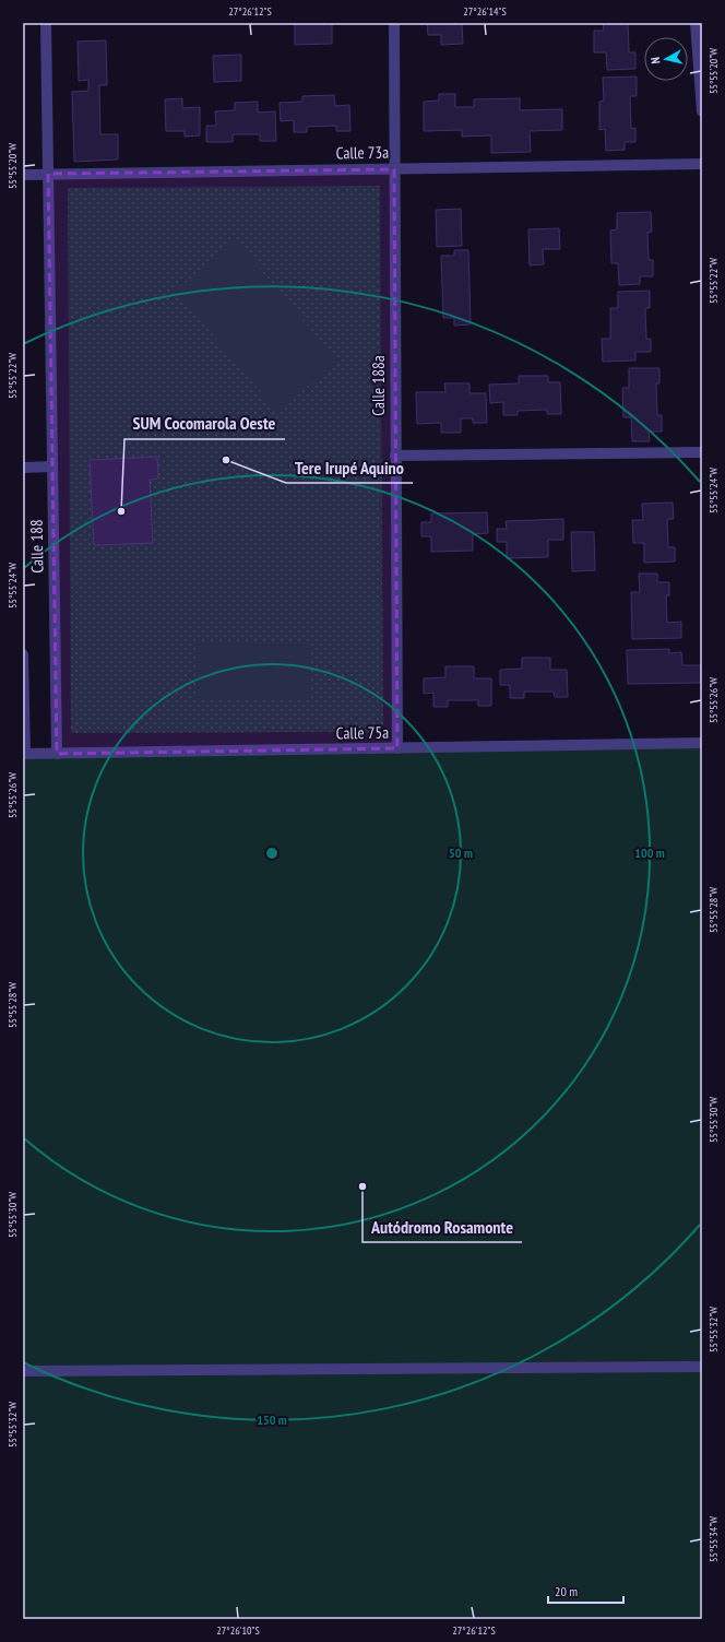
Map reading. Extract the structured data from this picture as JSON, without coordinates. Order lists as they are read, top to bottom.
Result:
{
  "streets": {
    "street": [
      "Calle 73a",
      "Calle 188a",
      "Calle 188",
      "Calle 75a"
    ]
  },
  "crossings": [
    ["Calle 73a", "Calle 188a"],
    ["Calle 73a", "Calle 188"],
    ["Calle 188a", "Calle 75a"],
    ["Calle 188", "Calle 75a"]
  ],
  "places": ["Tere Irupé Aquino", "SUM Cocomarola Oeste", "Autódromo Rosamonte"],
  "scale_bar": "20 m",
  "north": "left",
  "coordinates": [
    "27°26'12\"S",
    "27°26'14\"S",
    "55°55'20\"W",
    "55°55'22\"W",
    "55°55'24\"W",
    "55°55'26\"W",
    "55°55'28\"W",
    "55°55'30\"W",
    "55°55'32\"W",
    "55°55'34\"W",
    "27°26'10\"S"
  ],
  "rings": ["50 m", "100 m", "150 m"]
}
